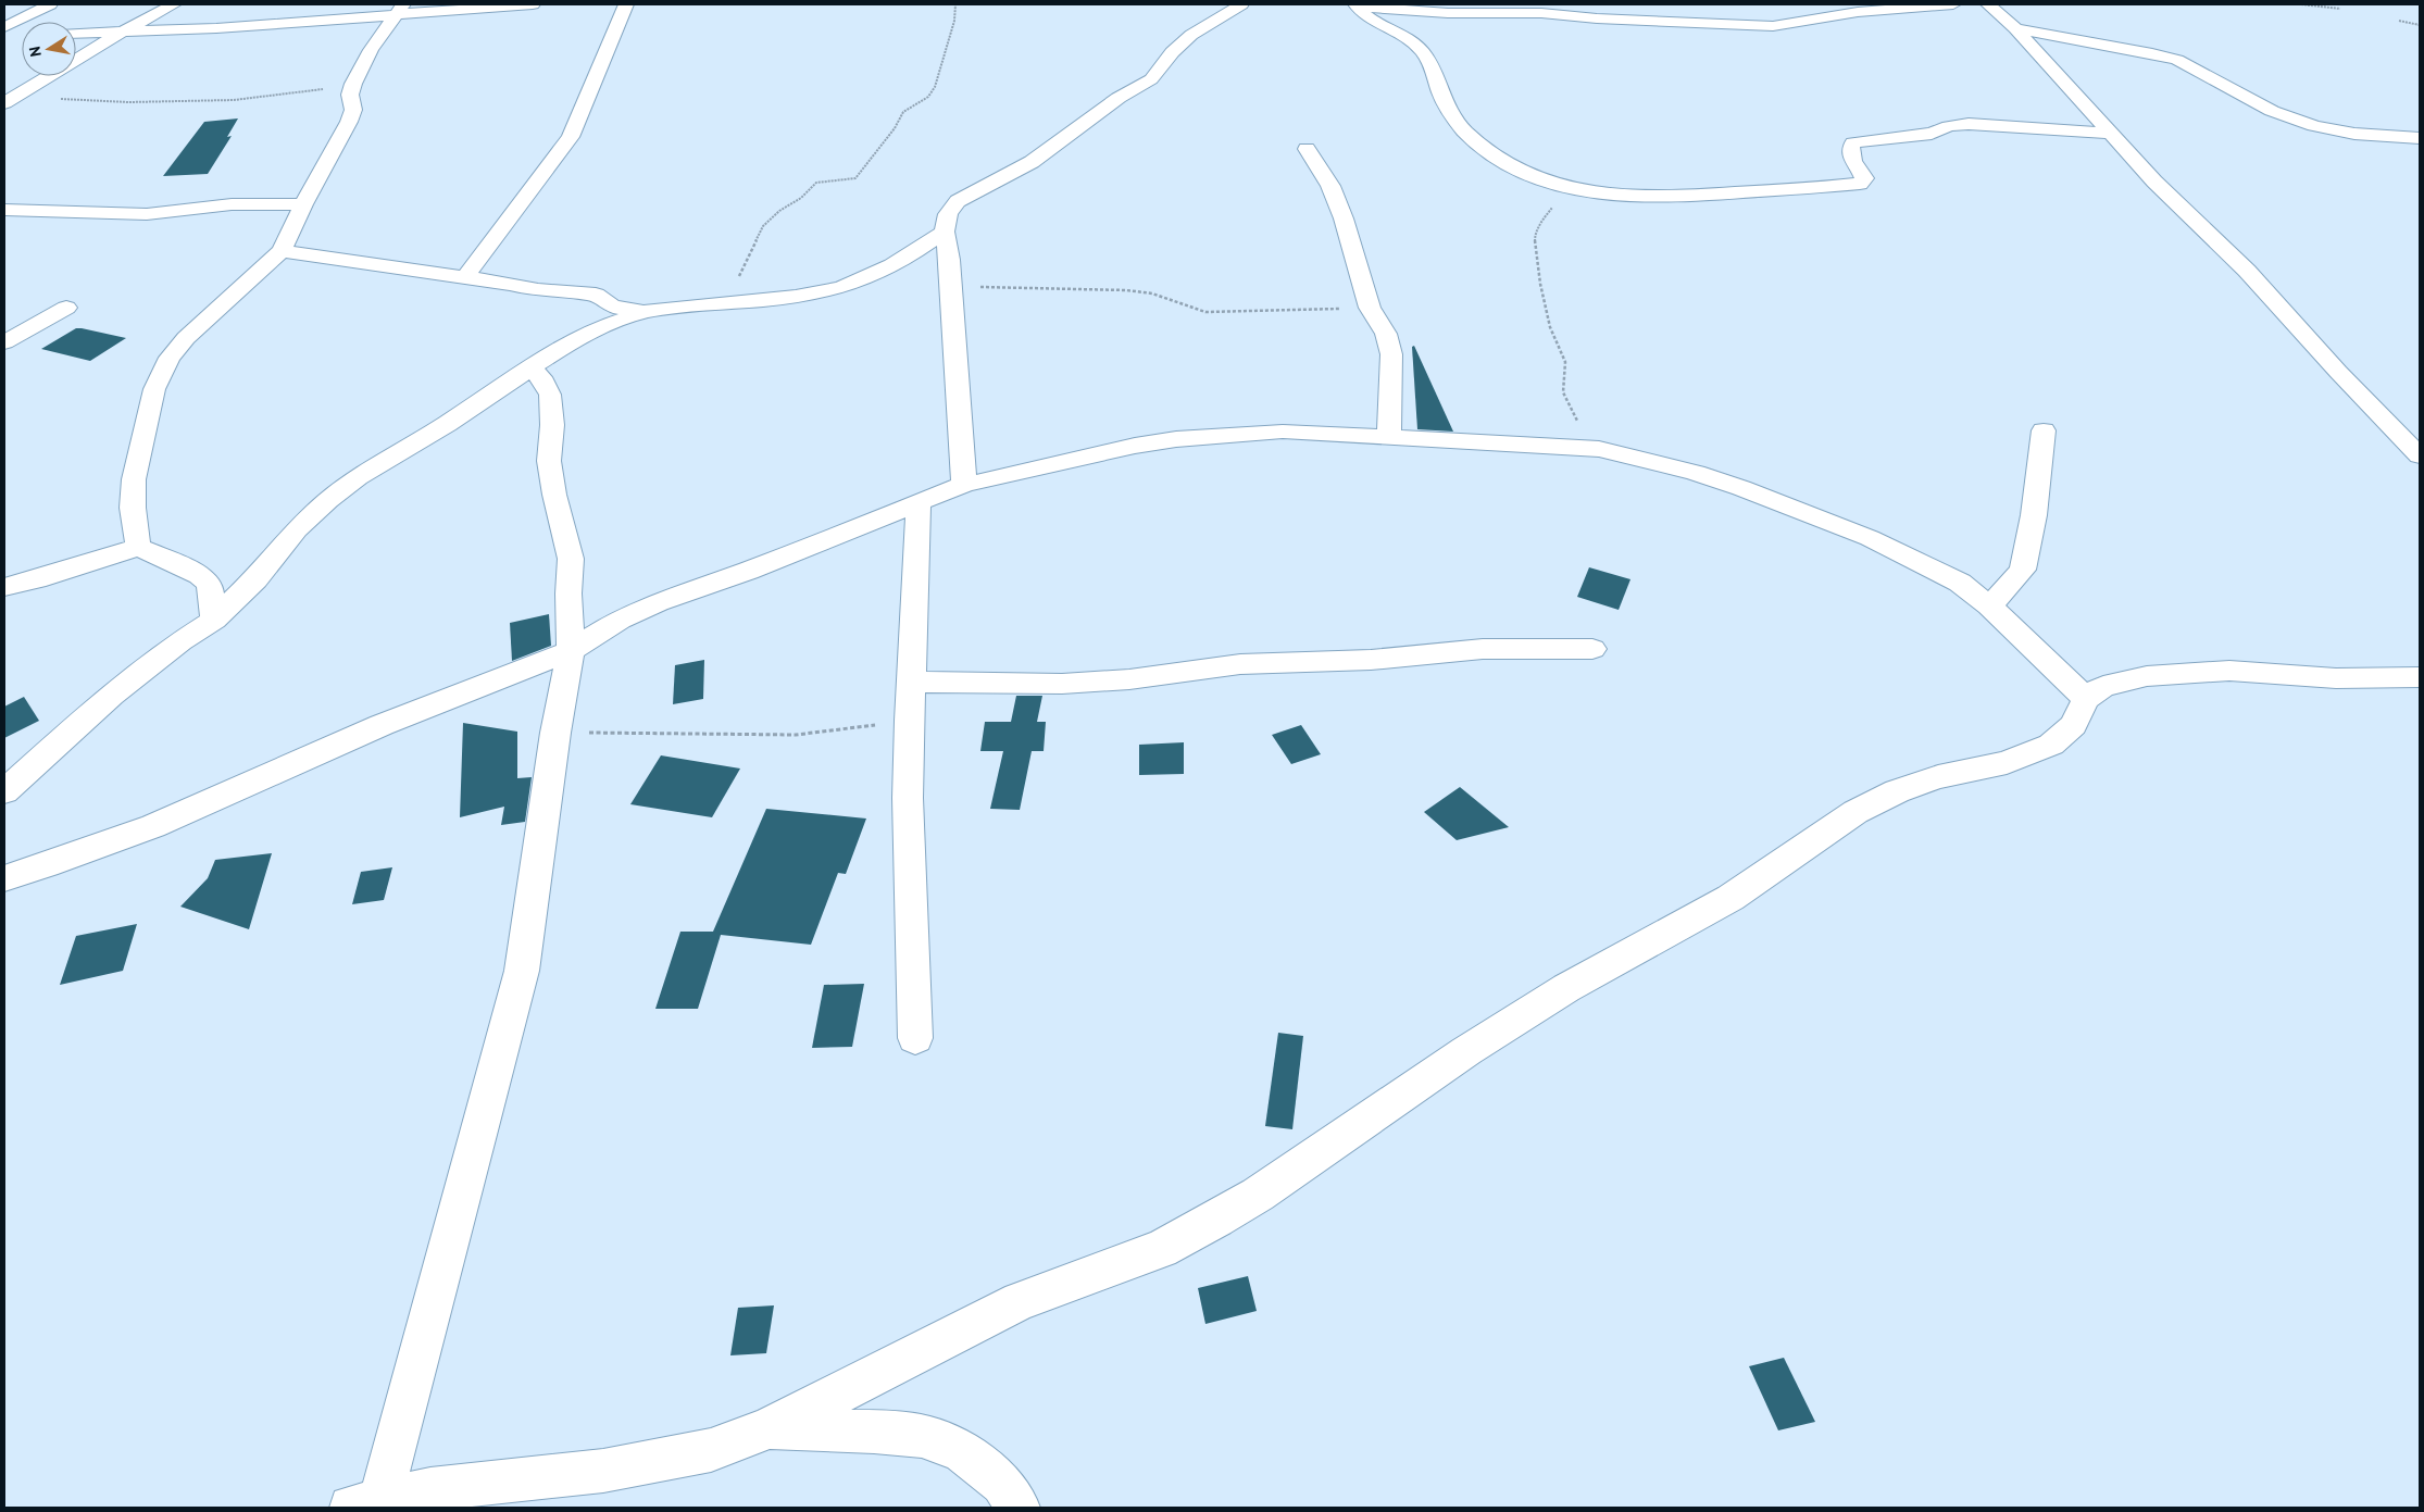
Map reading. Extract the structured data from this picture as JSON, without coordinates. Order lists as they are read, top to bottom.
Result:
{
  "north": "left"
}
